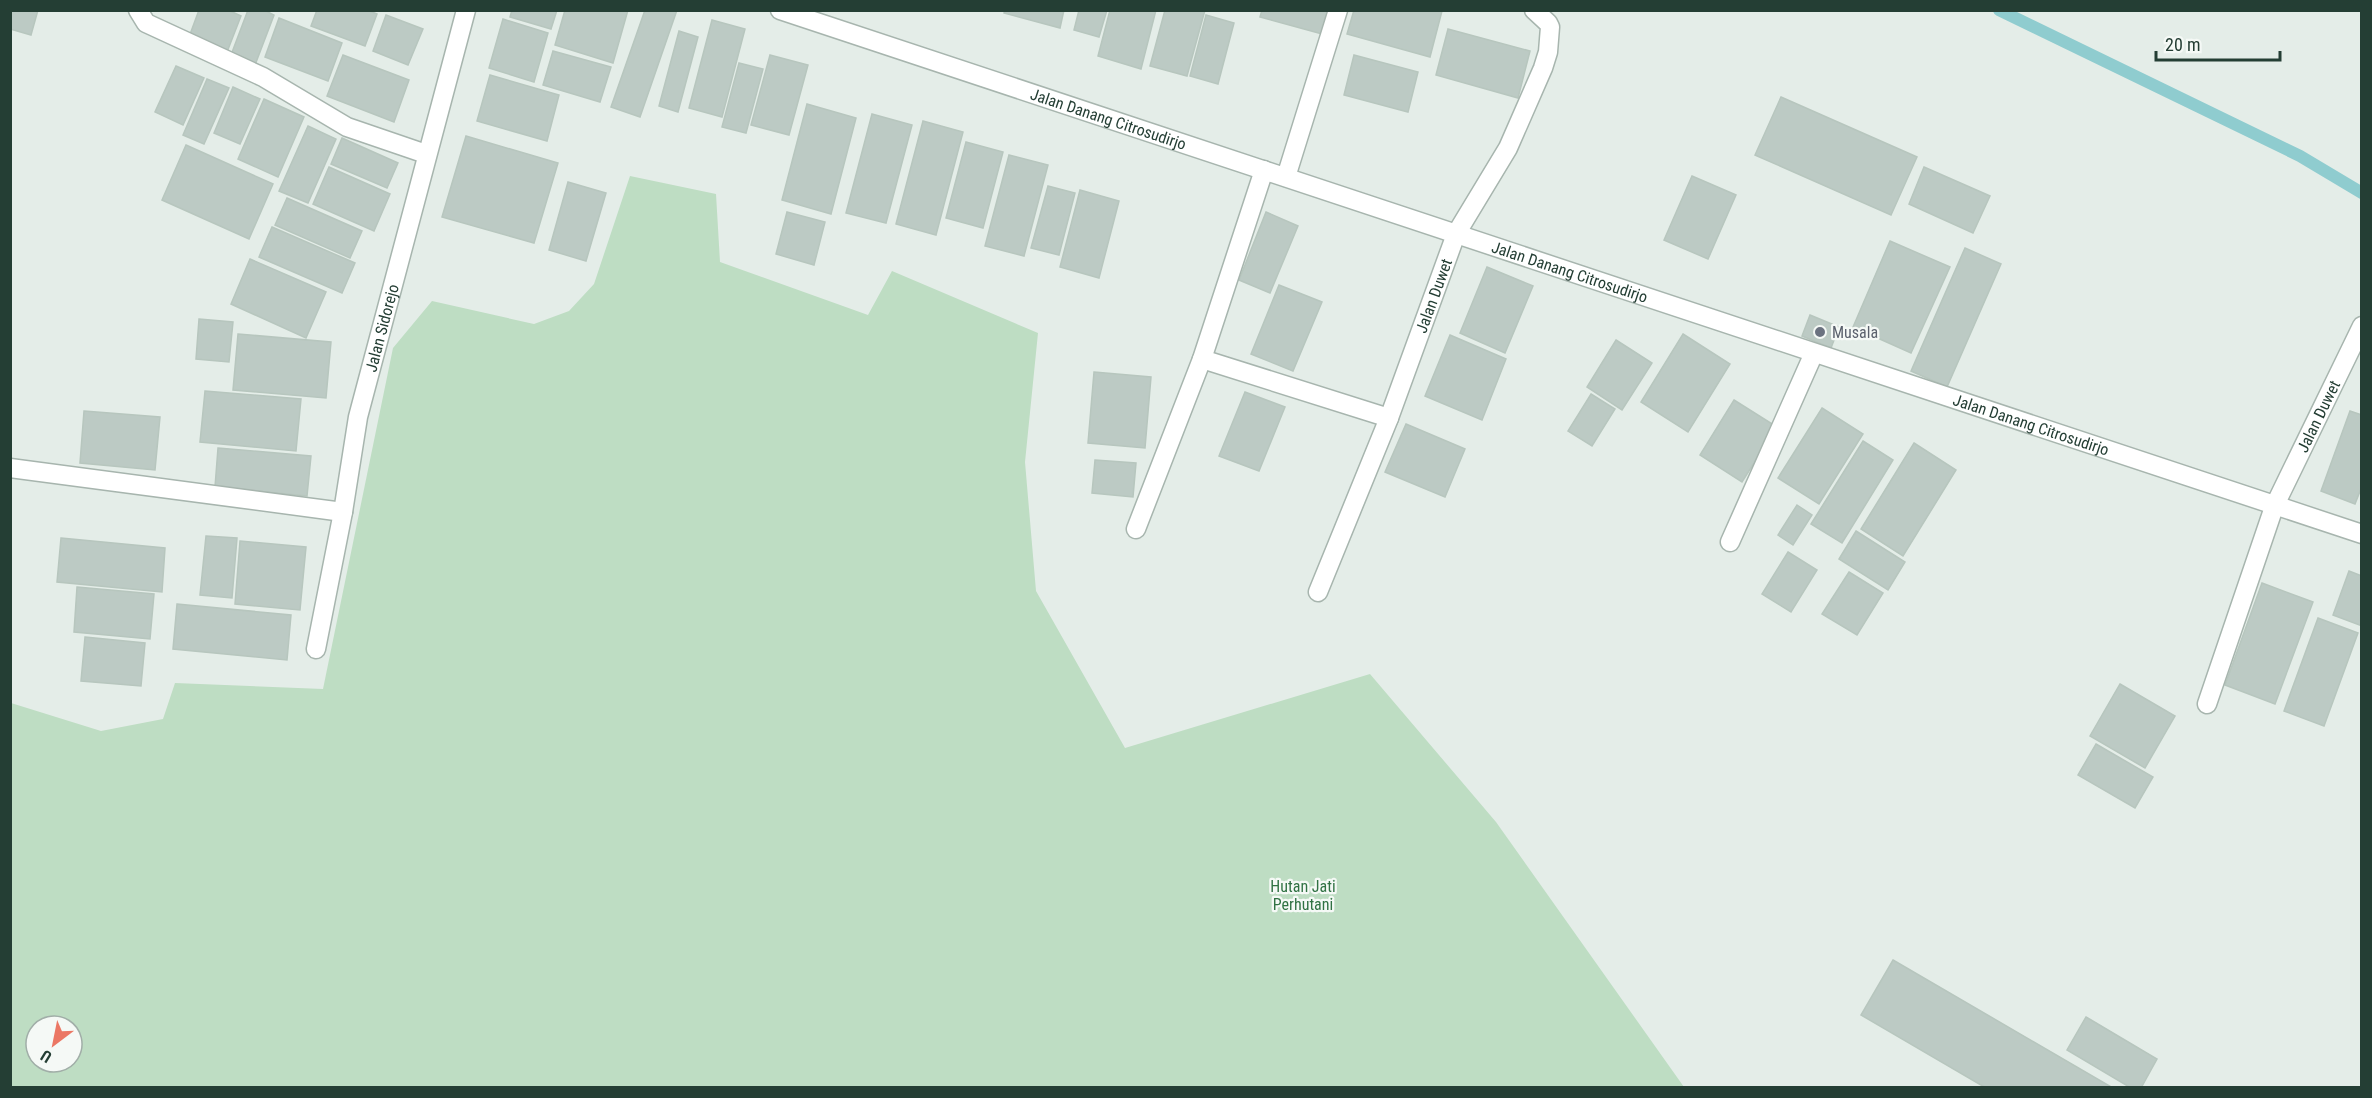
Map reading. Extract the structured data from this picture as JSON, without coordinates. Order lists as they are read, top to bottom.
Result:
{
  "streets": {
    "street": ["Jalan Danang Citrosudirjo", "Jalan Duwet", "Jalan Sidorejo"]
  },
  "crossings": [
    ["Jalan Danang Citrosudirjo", "Jalan Duwet"]
  ],
  "parks": ["Hutan Jati Perhutani"],
  "places": ["Musala"],
  "scale_bar": "20 m",
  "north": "bottom left"
}
